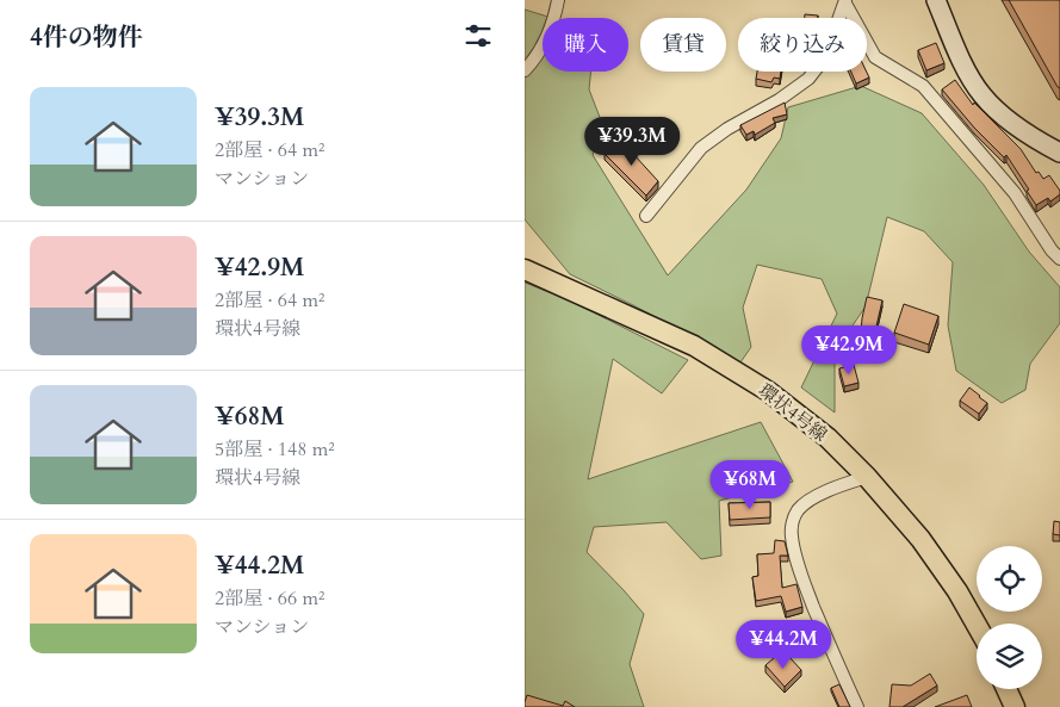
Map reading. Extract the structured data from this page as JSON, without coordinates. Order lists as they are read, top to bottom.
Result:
{
  "streets": {
    "main road": ["環状4号線"]
  },
  "page": {
    "heading": "4件の物件",
    "chip": ["購入", "賃貸", "絞り込み"],
    "list": [
      {
        "name": "¥39.3M",
        "note": "2部屋 · 64 m² · マンション"
      },
      {
        "name": "¥42.9M",
        "note": "2部屋 · 64 m² · 環状4号線"
      },
      {
        "name": "¥68M",
        "note": "5部屋 · 148 m² · 環状4号線"
      },
      {
        "name": "¥44.2M",
        "note": "2部屋 · 66 m² · マンション"
      }
    ],
    "price": [
      "¥39.3M",
      "¥42.9M",
      "¥68M",
      "¥44.2M"
    ]
  }
}
